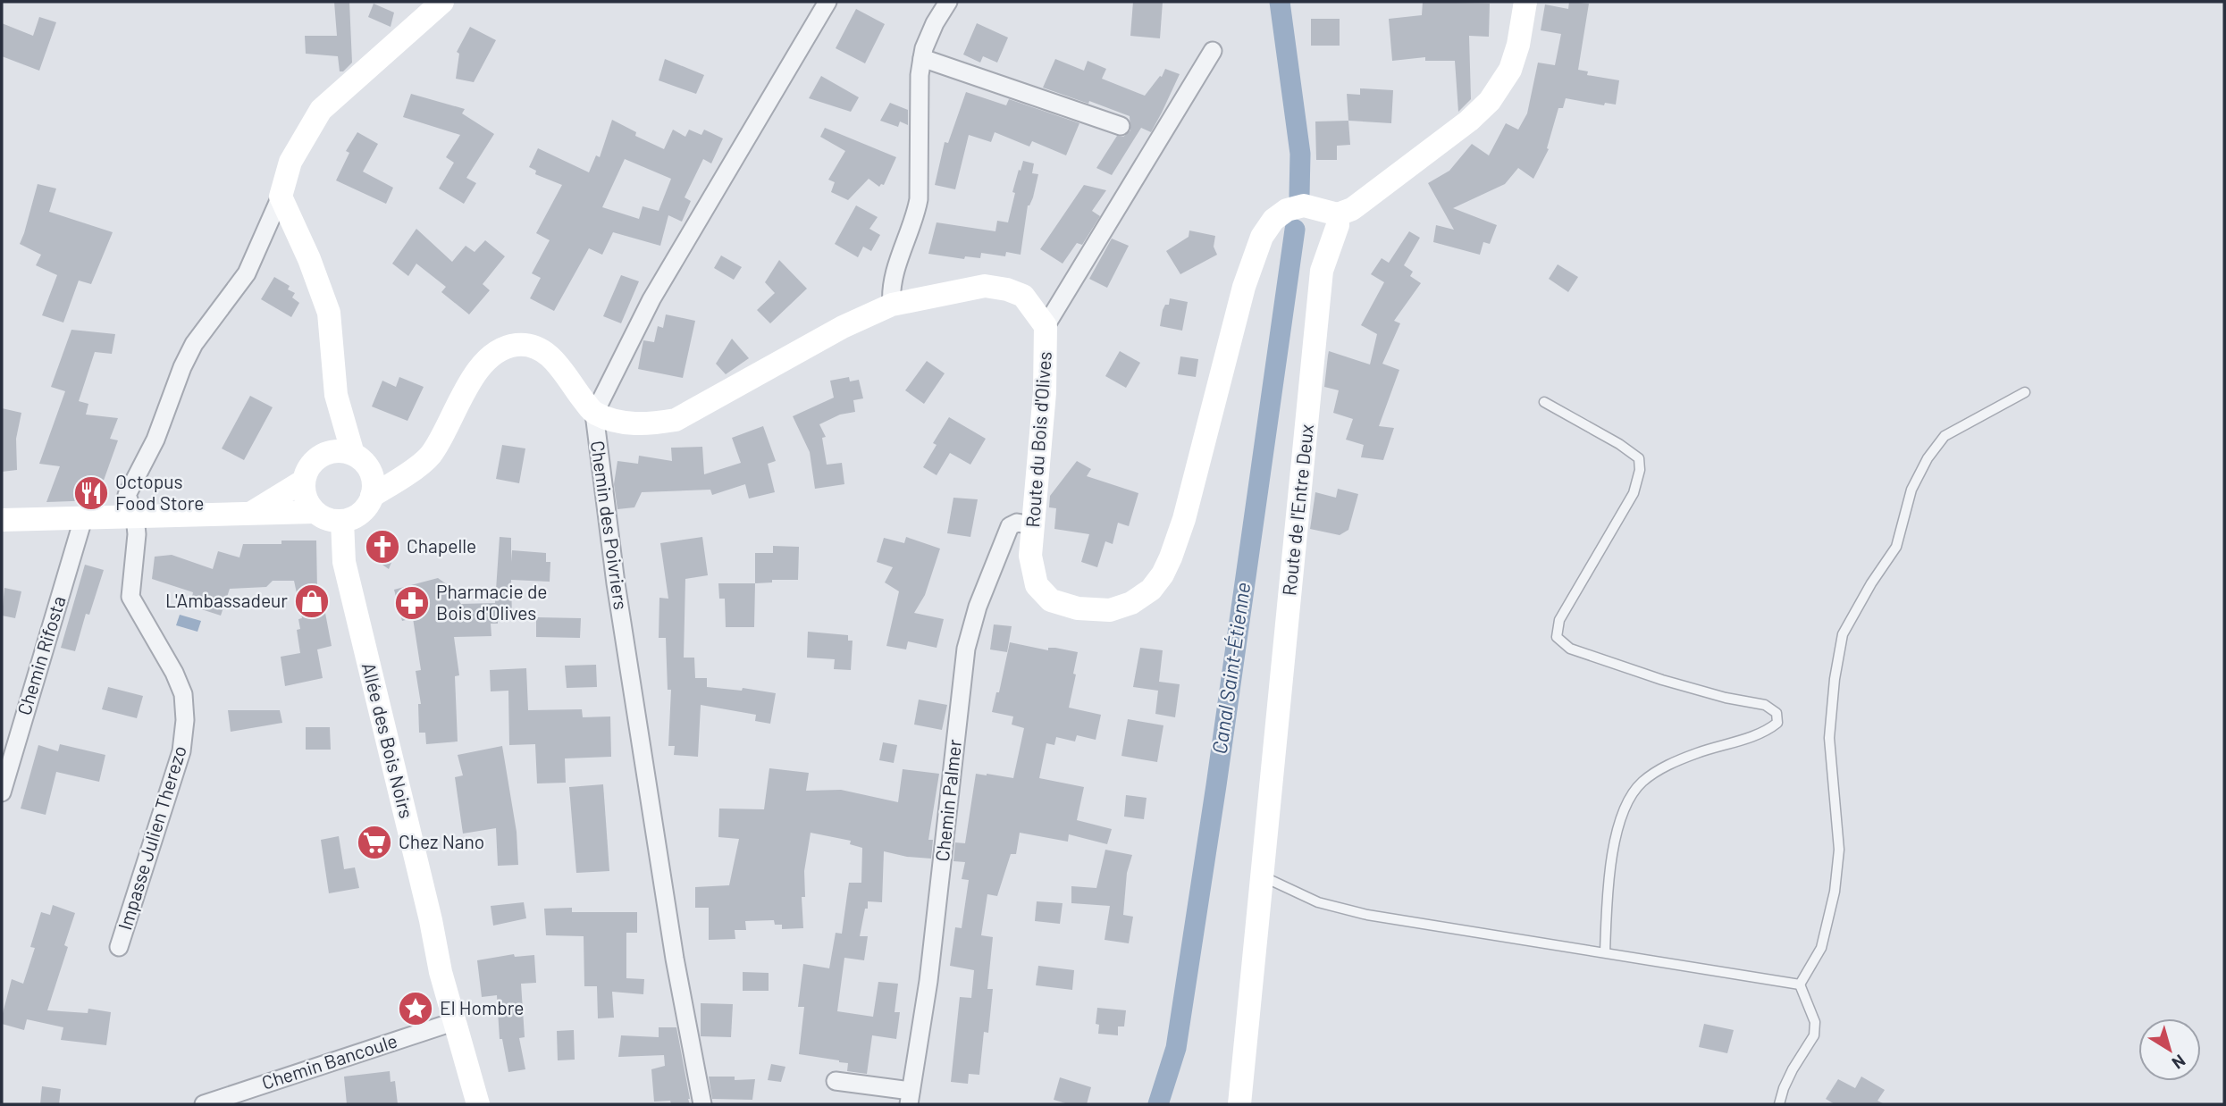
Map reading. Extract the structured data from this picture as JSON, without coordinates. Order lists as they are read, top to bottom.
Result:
{
  "streets": {
    "main road": ["Route du Bois d'Olives", "Route de l'Entre Deux", "Allée des Bois Noirs"],
    "street": [
      "Chemin des Poivriers",
      "Chemin Rifosta",
      "Chemin Palmer",
      "Impasse Julien Therezo",
      "Chemin Bancoule"
    ]
  },
  "crossings": [
    ["Route du Bois d'Olives", "Route de l'Entre Deux"],
    ["Route du Bois d'Olives", "Chemin des Poivriers"],
    ["Route du Bois d'Olives", "Chemin Palmer"],
    ["Allée des Bois Noirs", "Chemin Bancoule"]
  ],
  "water": ["Canal Saint-Étienne"],
  "places": {
    "restaurant": ["Octopus Food Store"],
    "church": ["Chapelle"],
    "shop": ["L'Ambassadeur"],
    "pharmacy": ["Pharmacie de Bois d'Olives"],
    "supermarket": ["Chez Nano"],
    "place": ["El Hombre"]
  },
  "north": "bottom right"
}
